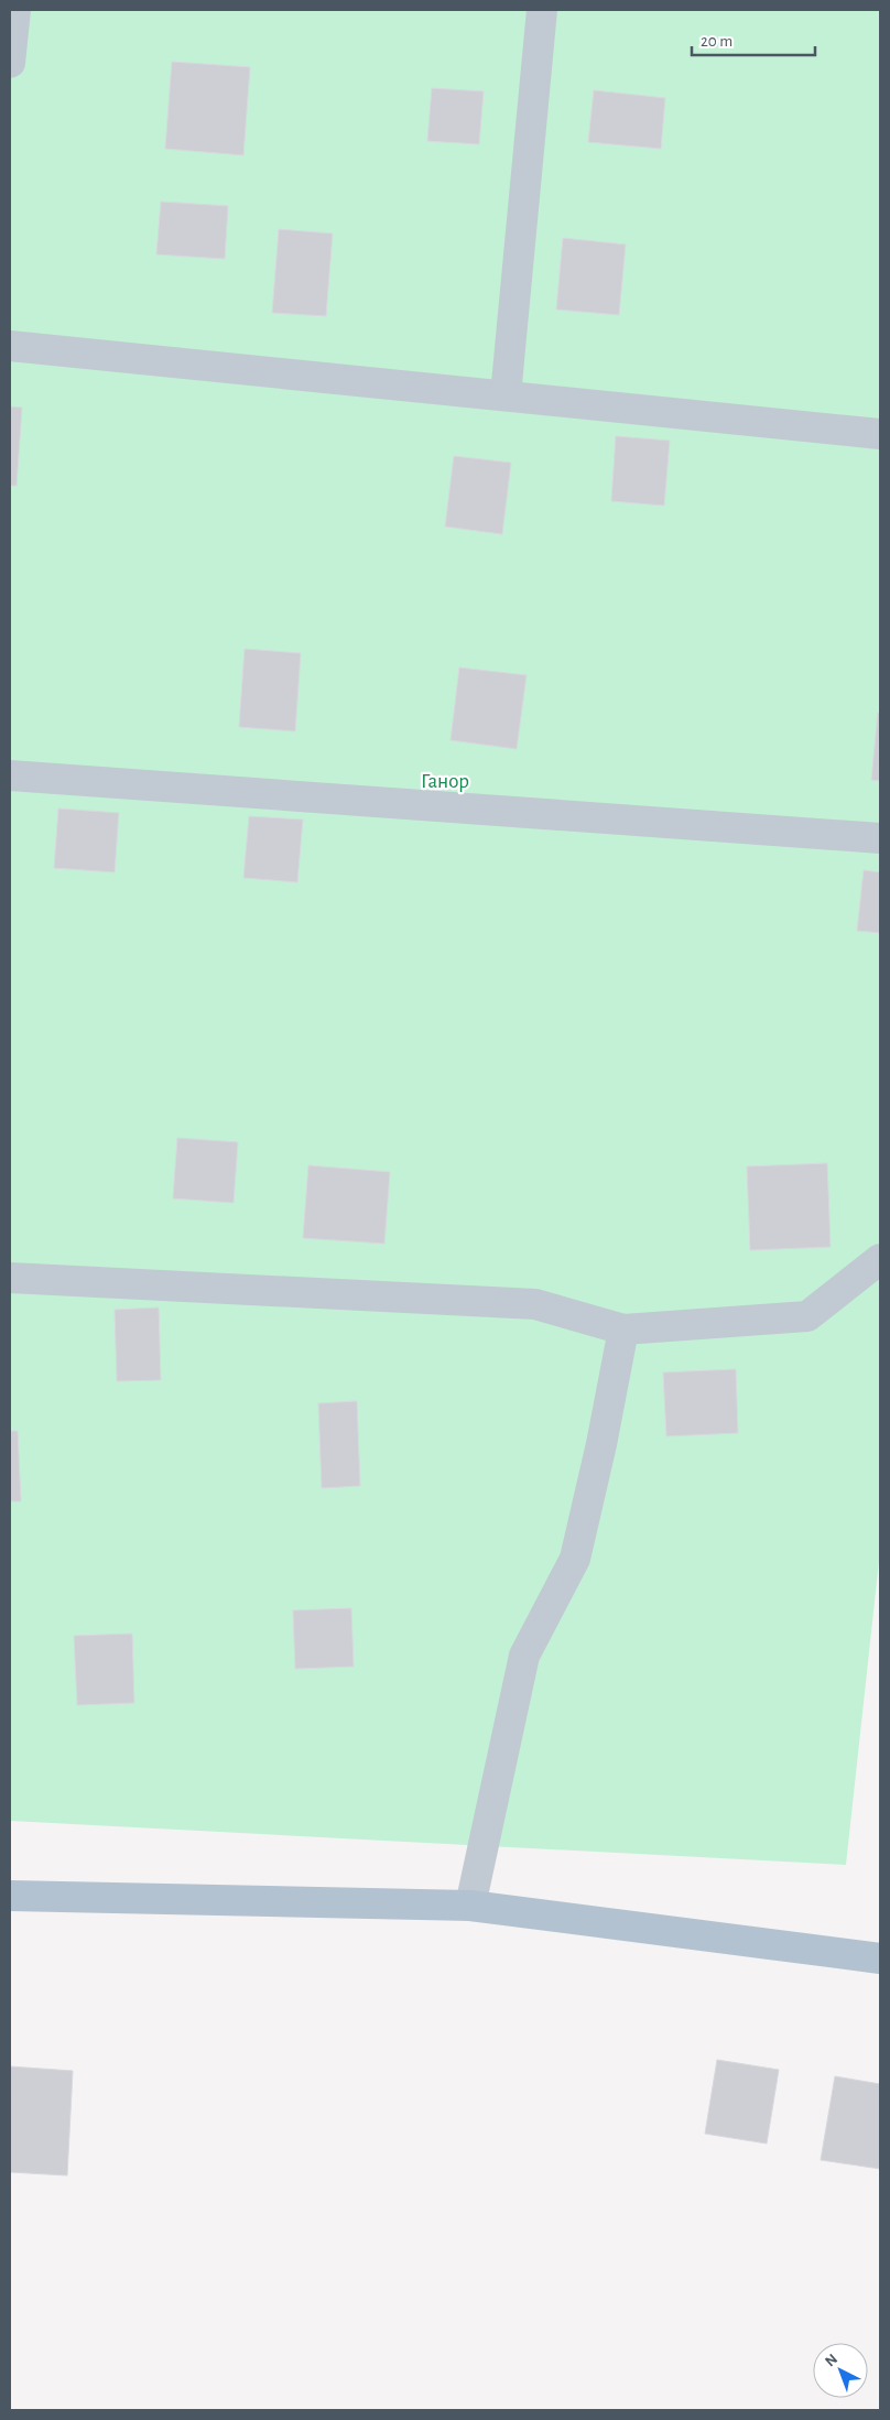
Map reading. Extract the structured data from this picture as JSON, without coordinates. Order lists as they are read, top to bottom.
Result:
{
  "parks": ["Ганор"],
  "scale_bar": "20 m",
  "north": "top left"
}
